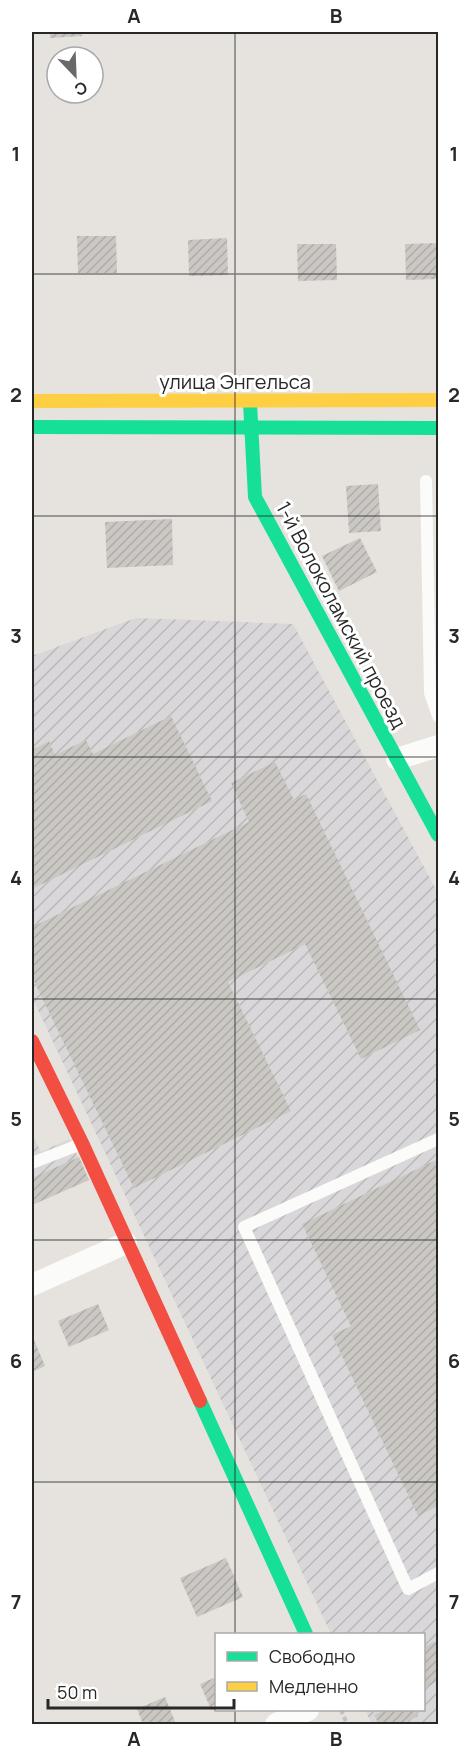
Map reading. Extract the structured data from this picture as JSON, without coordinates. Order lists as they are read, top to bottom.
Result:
{
  "streets": {
    "street": ["улица Энгельса", "1-й Волоколамский проезд"]
  },
  "crossings": [
    ["улица Энгельса", "1-й Волоколамский проезд"]
  ],
  "legend": ["Свободно", "Медленно"],
  "scale_bar": "50 m",
  "north": "bottom right",
  "grid": {
    "columns": ["A", "B"],
    "rows": [
      "1",
      "2",
      "3",
      "4",
      "5",
      "6",
      "7"
    ]
  }
}
